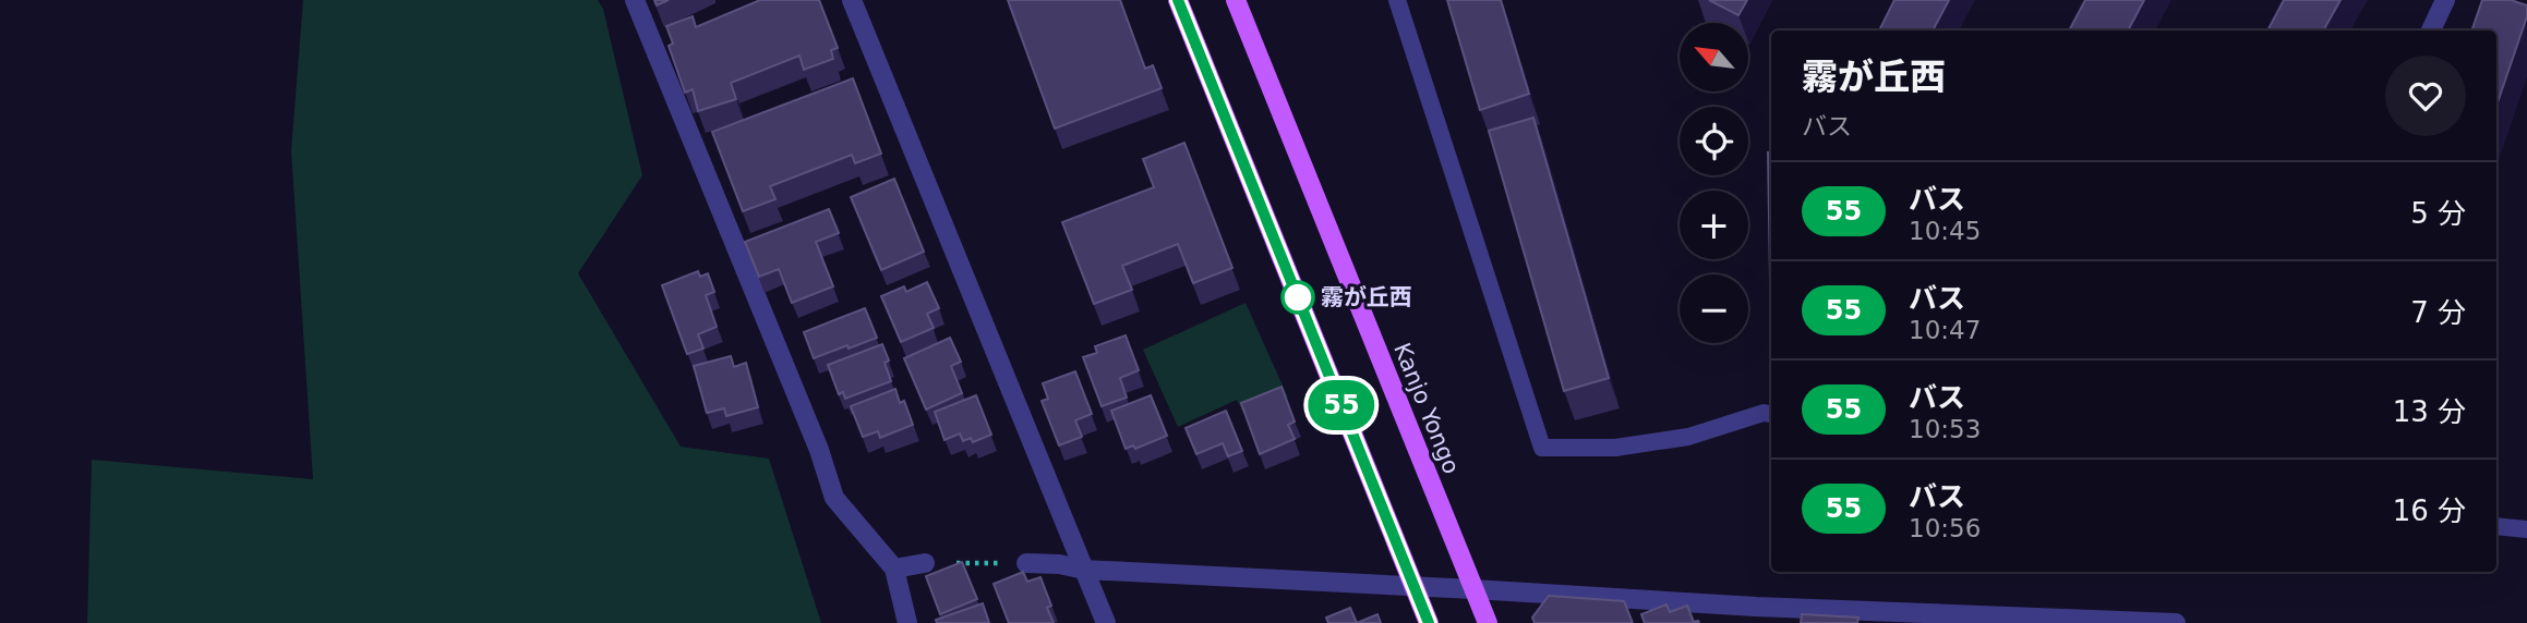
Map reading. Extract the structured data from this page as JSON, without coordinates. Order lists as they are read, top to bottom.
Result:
{
  "streets": {
    "main road": ["Kanjo Yongo"]
  },
  "places": ["霧が丘西"],
  "lines": ["bus line 55"],
  "north": "top left",
  "page": {
    "on_map": "55",
    "map_buttons": ["+", "−"],
    "heading": ["霧が丘西", "バス"],
    "list": [
      {
        "mark": "55",
        "name": "バス",
        "note": "10:45",
        "value": "5 分"
      },
      {
        "mark": "55",
        "name": "バス",
        "note": "10:47",
        "value": "7 分"
      },
      {
        "mark": "55",
        "name": "バス",
        "note": "10:53",
        "value": "13 分"
      },
      {
        "mark": "55",
        "name": "バス",
        "note": "10:56",
        "value": "16 分"
      }
    ]
  }
}
